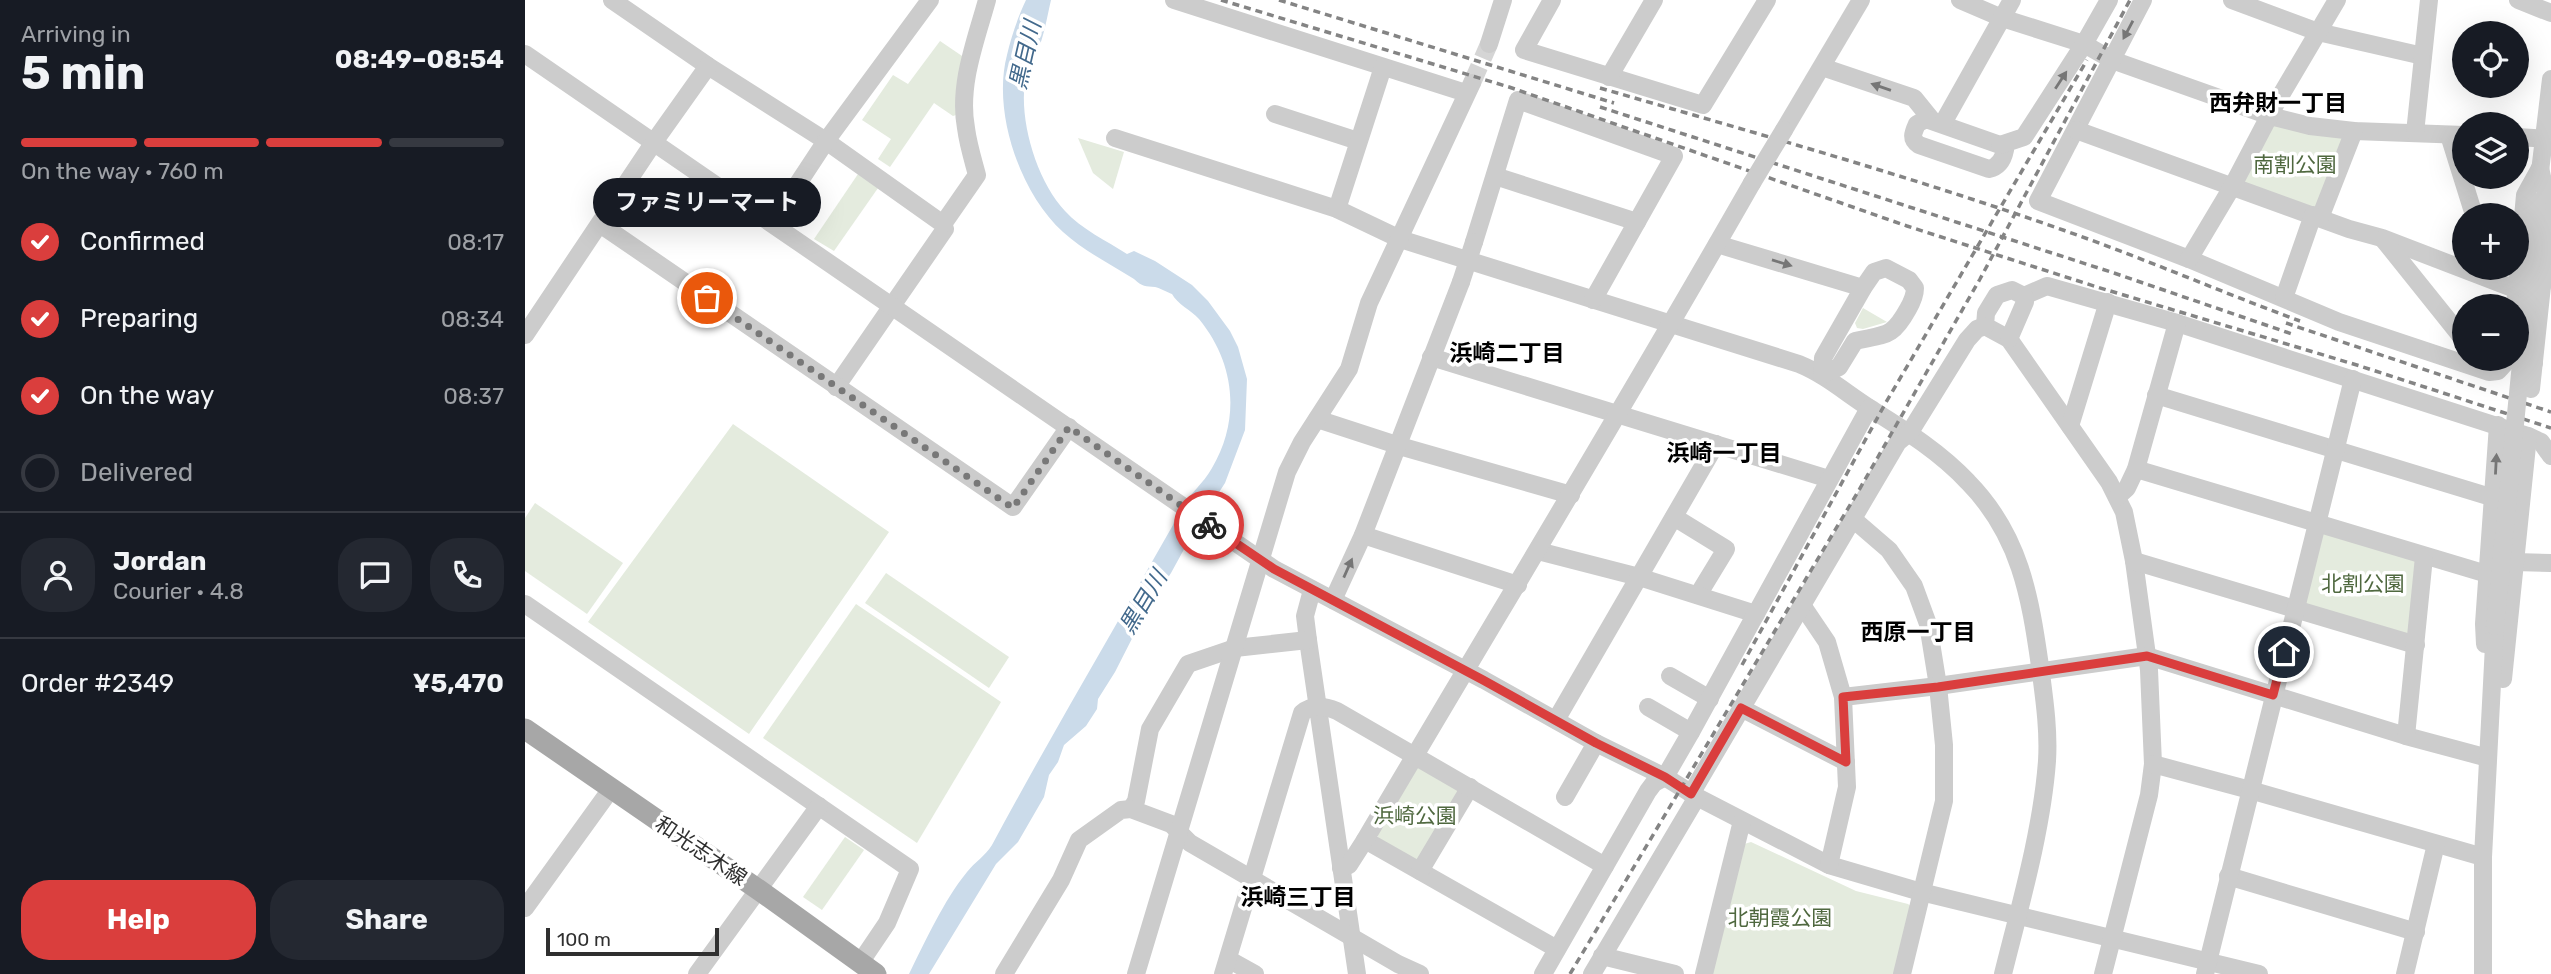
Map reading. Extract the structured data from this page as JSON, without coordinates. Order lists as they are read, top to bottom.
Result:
{
  "streets": {
    "main road": ["和光志木線"]
  },
  "districts": [
    "西弁財一丁目",
    "浜崎二丁目",
    "浜崎一丁目",
    "西原一丁目",
    "浜崎三丁目"
  ],
  "water": ["黒目川"],
  "parks": [
    "南割公園",
    "北割公園",
    "浜崎公園",
    "北朝霞公園"
  ],
  "places": ["ファミリーマート"],
  "scale_bar": "100 m",
  "page": {
    "heading": ["5 min", "Arriving in", "08:49–08:54"],
    "panel": [
      "Jordan",
      "Courier · 4.8",
      "Order #2349",
      "¥5,470"
    ],
    "map_buttons": ["+", "−"],
    "bar": "On the way · 760 m",
    "bubble": "ファミリーマート",
    "list": [
      ["Confirmed", "08:17"],
      ["Preparing", "08:34"],
      ["On the way", "08:37"],
      "Delivered"
    ],
    "buttons": ["Help", "Share"],
    "scale": "100 m"
  }
}
